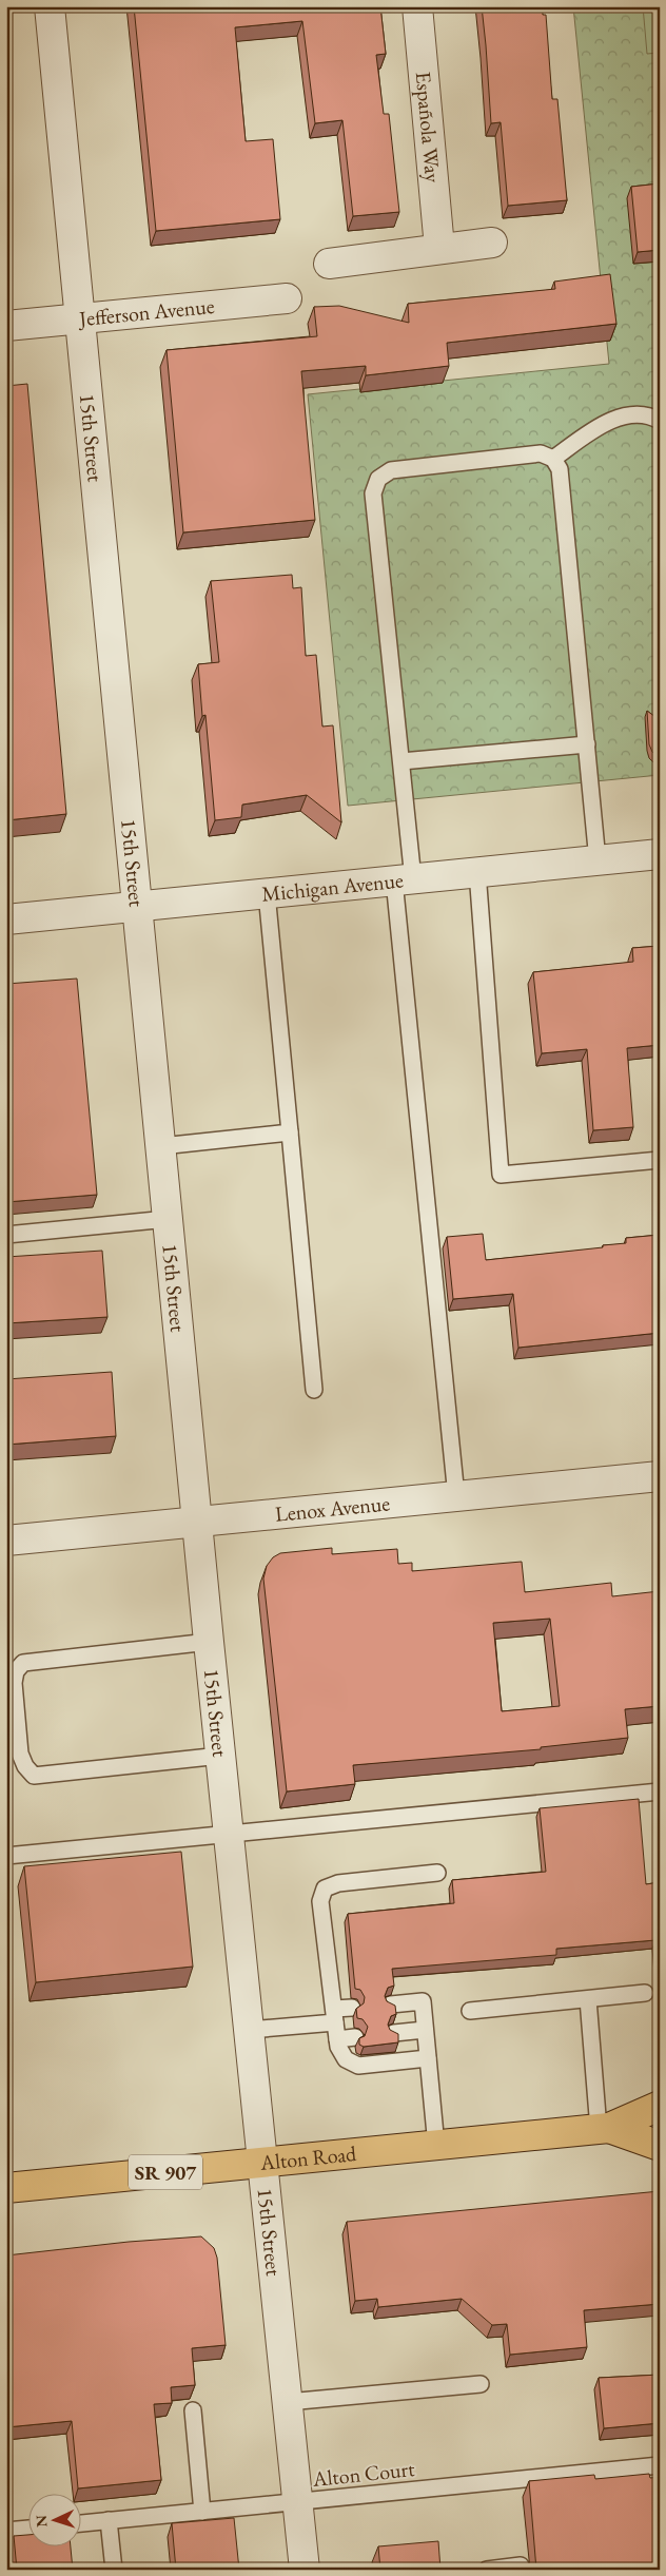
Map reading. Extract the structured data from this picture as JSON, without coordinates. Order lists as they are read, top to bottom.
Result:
{
  "streets": {
    "highway": ["Alton Road", "SR 907"],
    "street": [
      "Española Way",
      "Jefferson Avenue",
      "15th Street",
      "Michigan Avenue",
      "Lenox Avenue"
    ],
    "lane": ["Alton Court"]
  },
  "crossings": [
    ["Jefferson Avenue", "15th Street"],
    ["15th Street", "Michigan Avenue"],
    ["15th Street", "Lenox Avenue"],
    ["15th Street", "Alton Road"],
    ["15th Street", "Alton Court"]
  ],
  "north": "left"
}
